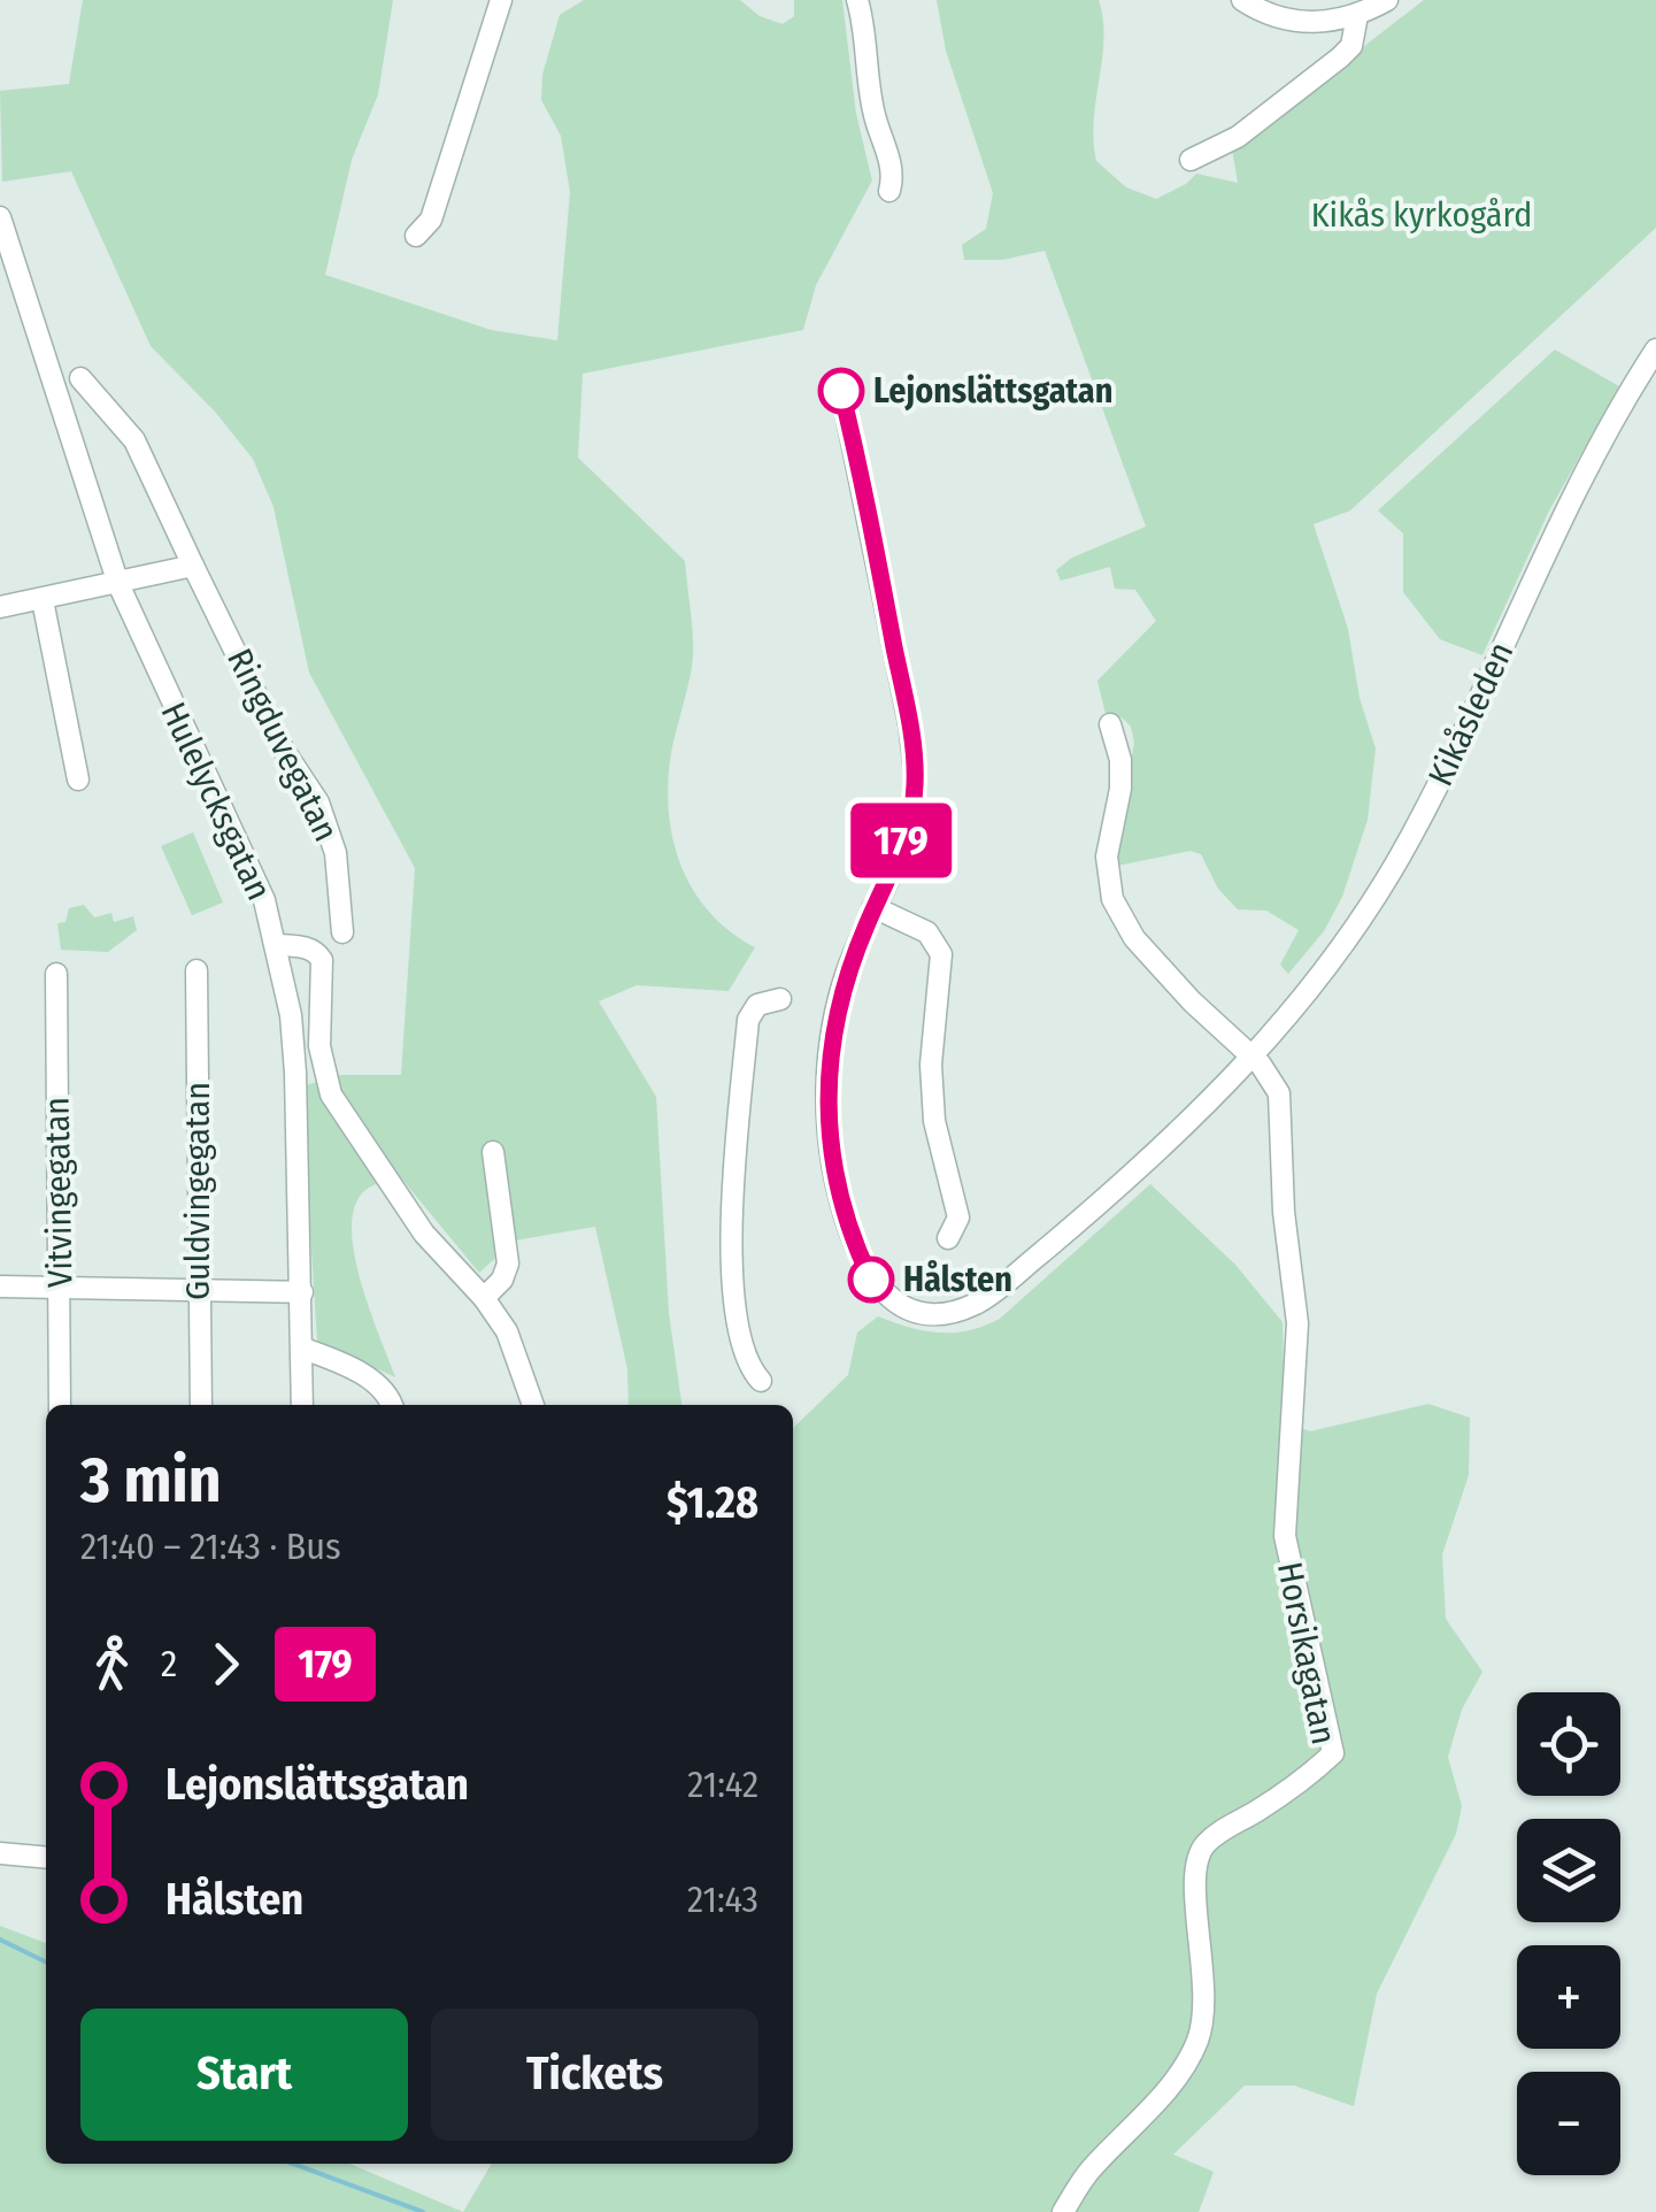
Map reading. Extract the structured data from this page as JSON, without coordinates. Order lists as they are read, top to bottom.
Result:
{
  "streets": {
    "street": [
      "Kikåsleden",
      "Ringduvegatan",
      "Hulelycksgatan",
      "Guldvingegatan",
      "Vitvingegatan",
      "Horsikagatan"
    ]
  },
  "crossings": [
    ["Kikåsleden", "Horsikagatan"]
  ],
  "parks": ["Kikås kyrkogård"],
  "places": ["Lejonslättsgatan", "Hålsten"],
  "lines": ["bus line 179"],
  "page": {
    "on_map": "179",
    "heading": ["3 min", "21:40 – 21:43 · Bus", "$1.28"],
    "legs": ["2", "179"],
    "map_buttons": ["+", "−"],
    "list": [
      {
        "name": "Lejonslättsgatan",
        "value": "21:42"
      },
      {
        "name": "Hålsten",
        "value": "21:43"
      }
    ],
    "buttons": ["Start", "Tickets"]
  }
}
